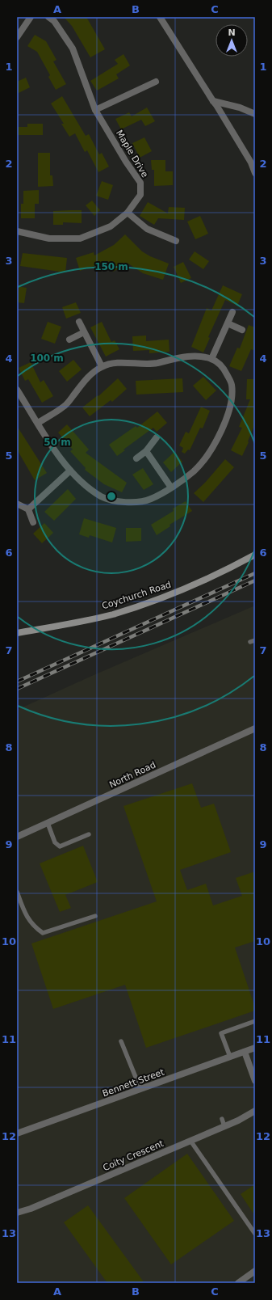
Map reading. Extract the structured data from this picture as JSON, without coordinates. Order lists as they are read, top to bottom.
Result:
{
  "streets": {
    "main road": ["Coychurch Road"],
    "street": [
      "Maple Drive",
      "North Road",
      "Bennett Street",
      "Coity Crescent"
    ]
  },
  "north": "top",
  "grid": {
    "columns": ["A", "B", "C"],
    "rows": [
      "1",
      "2",
      "3",
      "4",
      "5",
      "6",
      "7",
      "8",
      "9",
      "10",
      "11",
      "12",
      "13"
    ]
  },
  "rings": ["150 m", "100 m", "50 m"]
}
